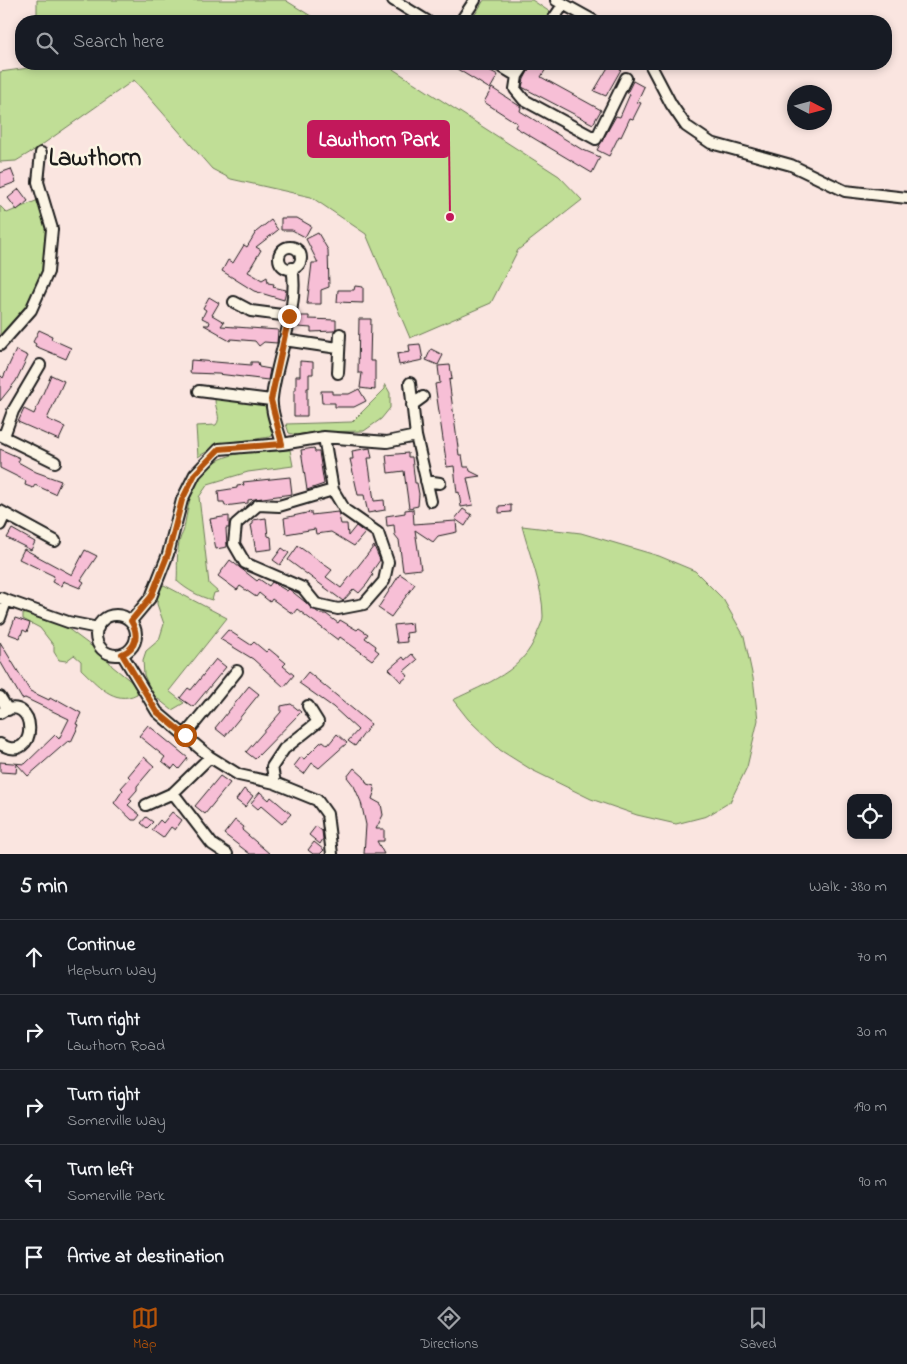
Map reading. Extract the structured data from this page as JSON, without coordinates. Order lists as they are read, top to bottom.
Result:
{
  "districts": ["Lawthorn"],
  "places": ["Lawthorn Park"],
  "north": "right",
  "page": {
    "search": "Search here",
    "heading": ["5 min", "Walk · 380 m"],
    "list": [
      ["Continue", "Hepburn Way", "70 m"],
      ["Turn right", "Lawthorn Road", "30 m"],
      ["Turn right", "Somerville Way", "190 m"],
      ["Turn left", "Somerville Park", "90 m"],
      "Arrive at destination"
    ],
    "nav": ["Map", "Directions", "Saved"]
  }
}
